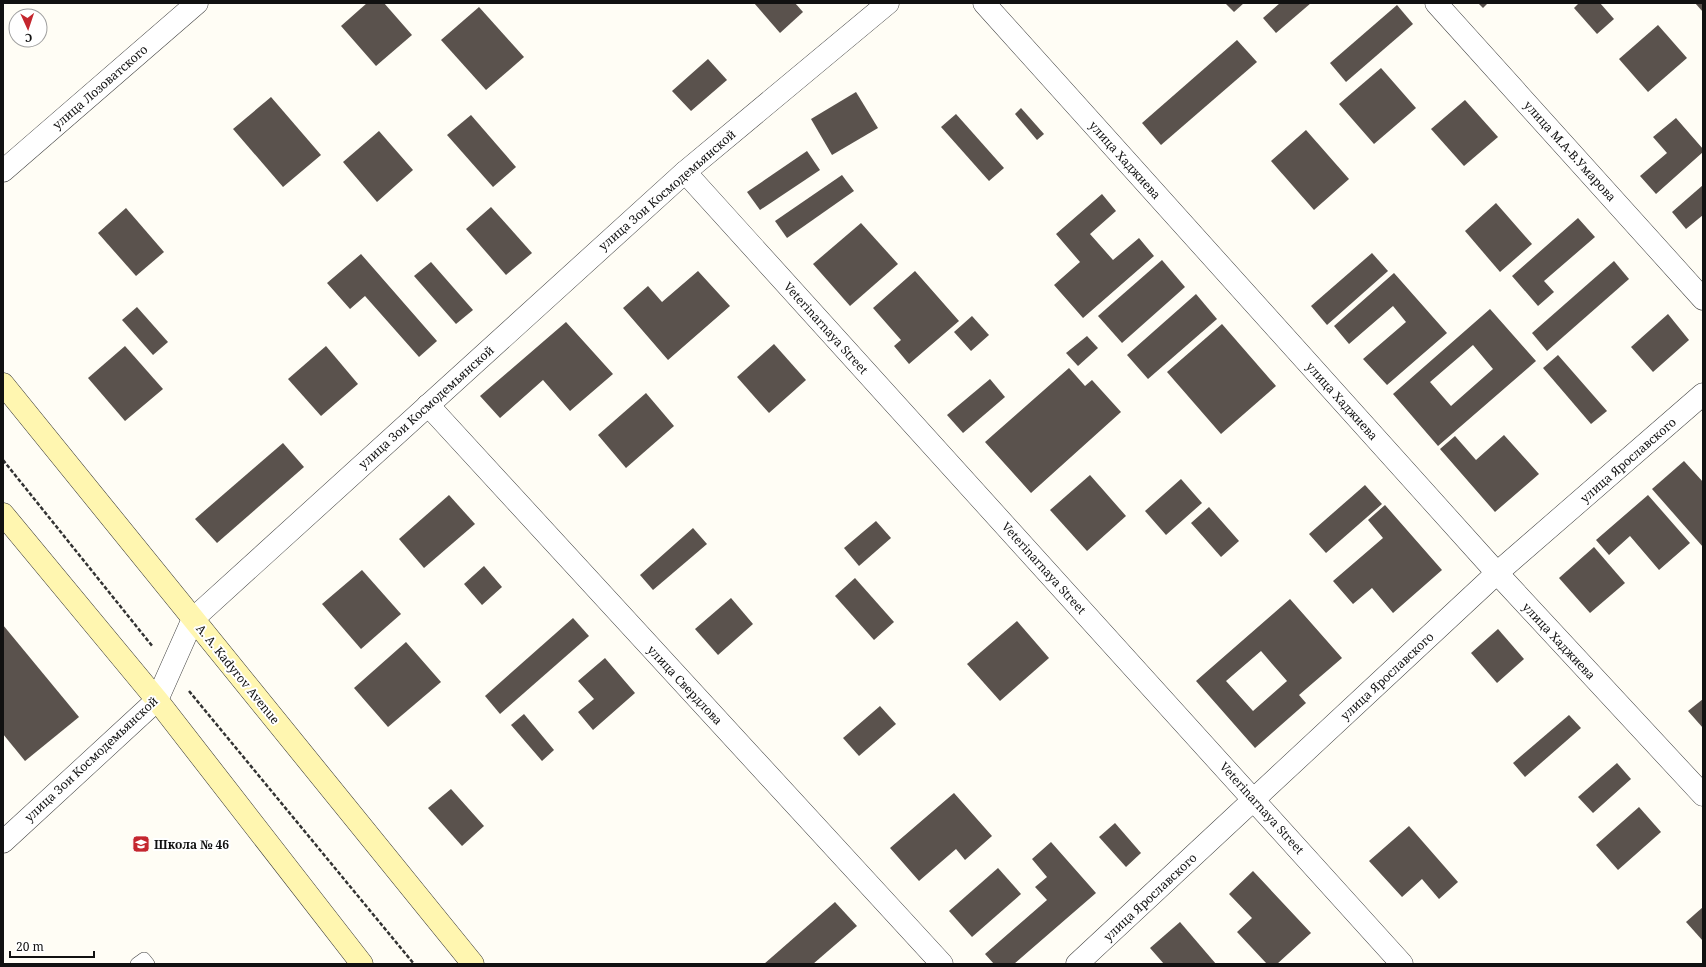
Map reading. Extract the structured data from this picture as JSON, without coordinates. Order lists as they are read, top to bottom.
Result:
{
  "streets": {
    "street": [
      "улица Лозоватского",
      "улица М.А-В.Умарова",
      "улица Хаджиева",
      "улица Зои Космодемьянской",
      "Veterinarnaya Street",
      "улица Ярославского",
      "A. A. Kadyrov Avenue",
      "улица Свердлова"
    ]
  },
  "crossings": [
    ["улица Хаджиева", "улица Ярославского"],
    ["улица Зои Космодемьянской", "Veterinarnaya Street"],
    ["улица Зои Космодемьянской", "A. A. Kadyrov Avenue"],
    ["улица Зои Космодемьянской", "улица Свердлова"],
    ["Veterinarnaya Street", "улица Ярославского"]
  ],
  "places": {
    "school or university": ["Школа № 46"]
  },
  "scale_bar": "20 m",
  "north": "bottom"
}
